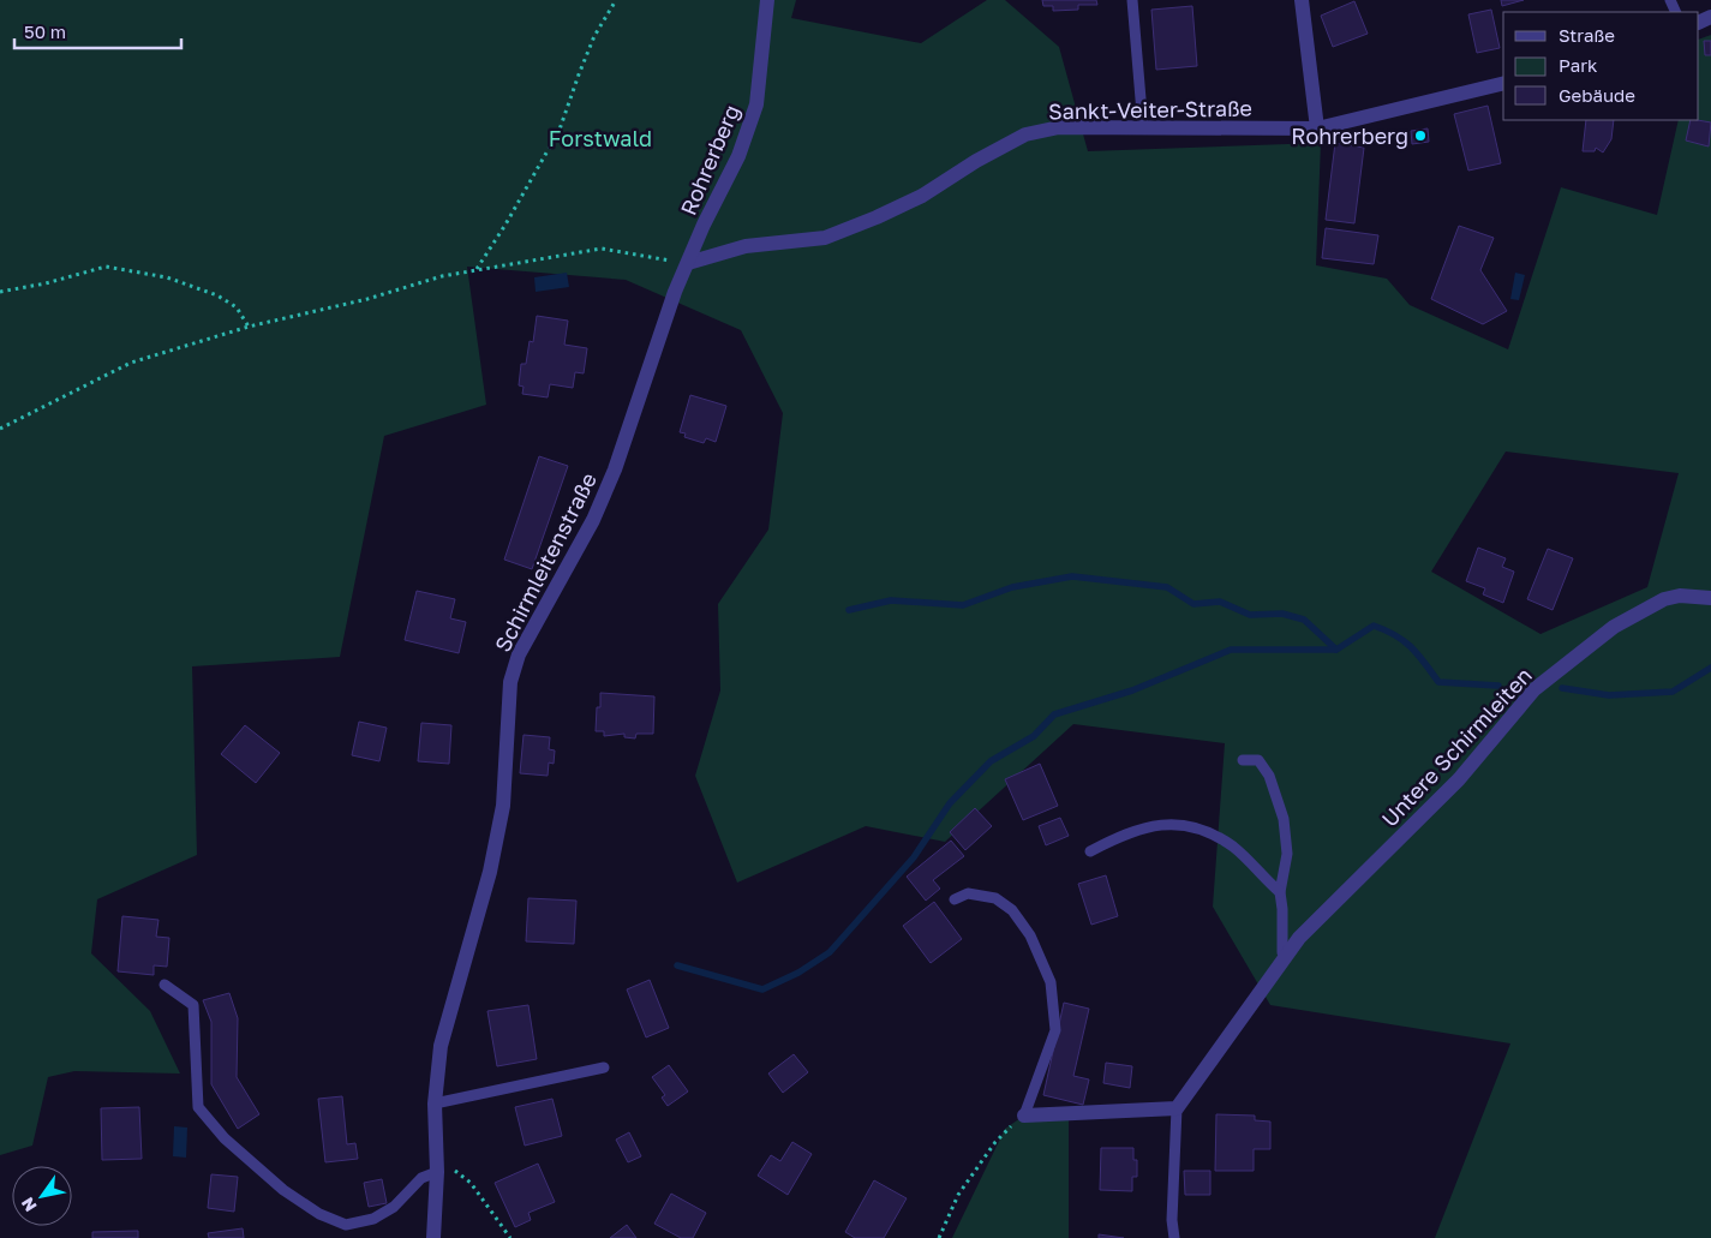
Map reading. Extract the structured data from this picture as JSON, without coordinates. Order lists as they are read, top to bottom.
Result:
{
  "streets": {
    "street": [
      "Sankt-Veiter-Straße",
      "Rohrerberg",
      "Schirmleitenstraße",
      "Untere Schirmleiten"
    ]
  },
  "crossings": [
    ["Sankt-Veiter-Straße", "Rohrerberg"],
    ["Sankt-Veiter-Straße", "Schirmleitenstraße"],
    ["Rohrerberg", "Schirmleitenstraße"]
  ],
  "parks": ["Forstwald"],
  "places": ["Rohrerberg"],
  "legend": ["Straße", "Park", "Gebäude"],
  "scale_bar": "50 m",
  "north": "bottom left"
}
